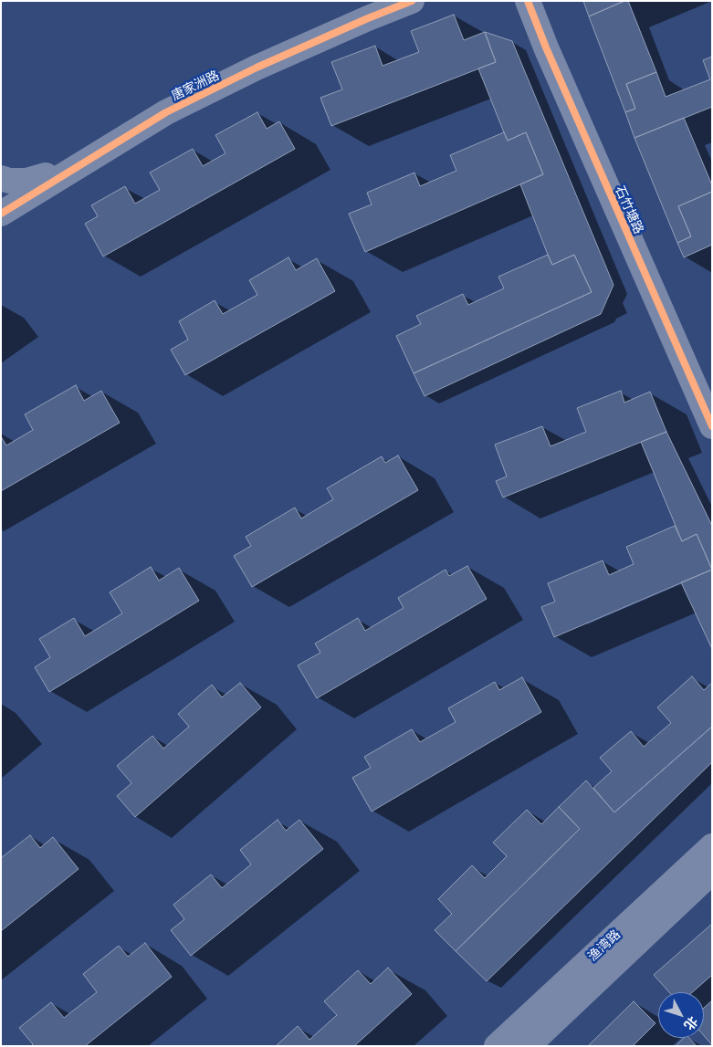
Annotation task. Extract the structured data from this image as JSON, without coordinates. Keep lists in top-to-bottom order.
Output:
{
  "streets": {
    "street": ["唐家洲路", "石竹塘路", "渔湾路"]
  },
  "north": "bottom right"
}
